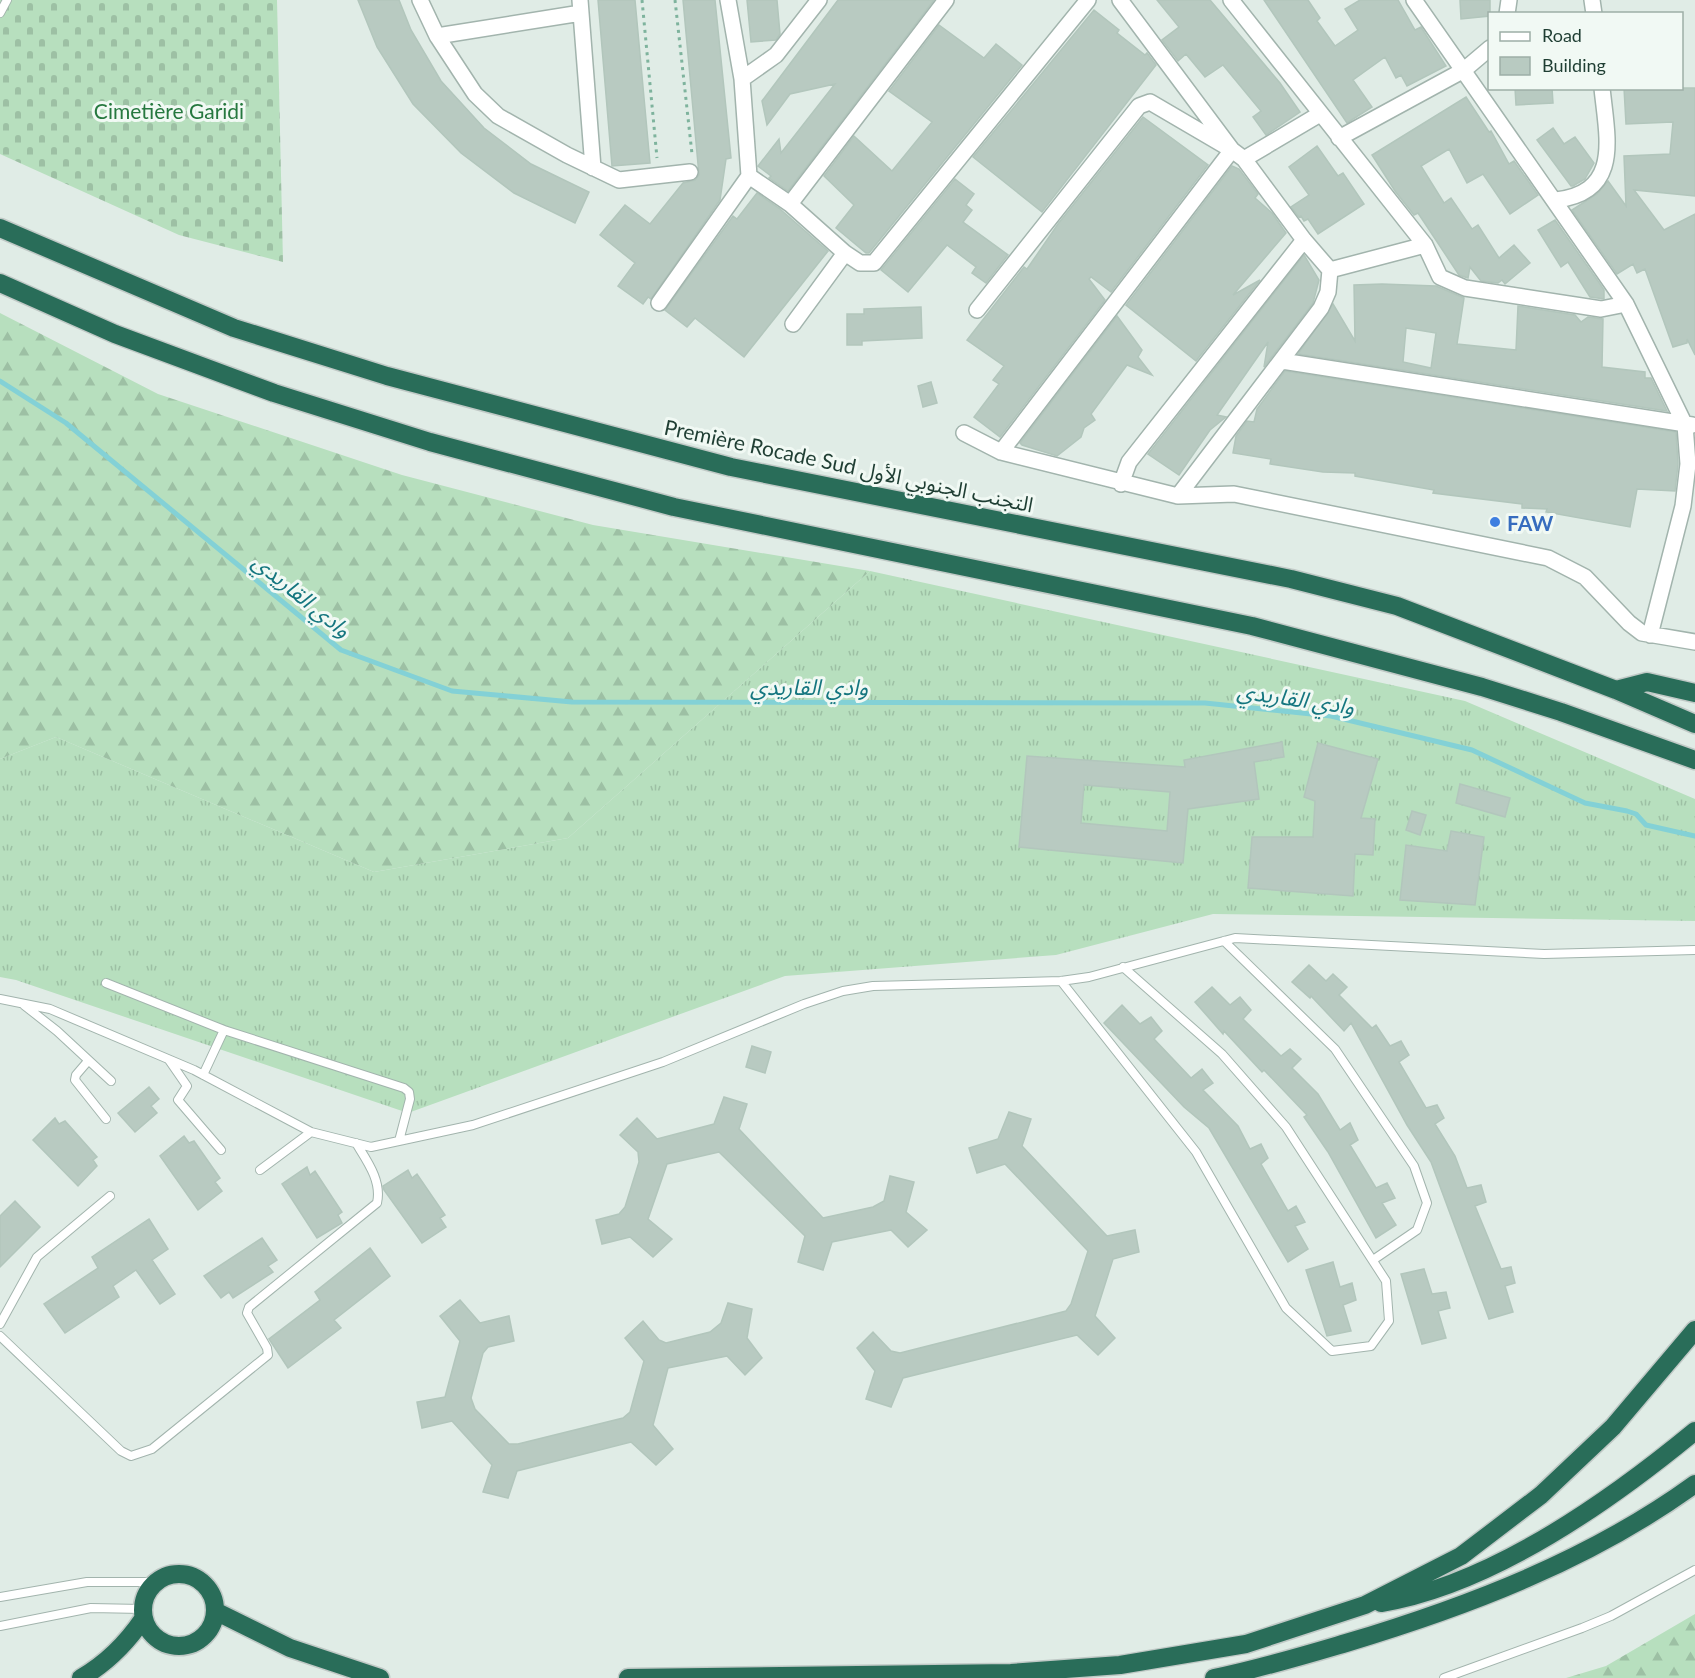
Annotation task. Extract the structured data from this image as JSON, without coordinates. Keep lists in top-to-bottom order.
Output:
{
  "streets": {
    "highway": ["Première Rocade Sud التجنب الجنوبي الأول"]
  },
  "water": ["وادي القاريدي"],
  "parks": ["Cimetière Garidi"],
  "places": ["FAW"],
  "legend": ["Road", "Building"]
}
